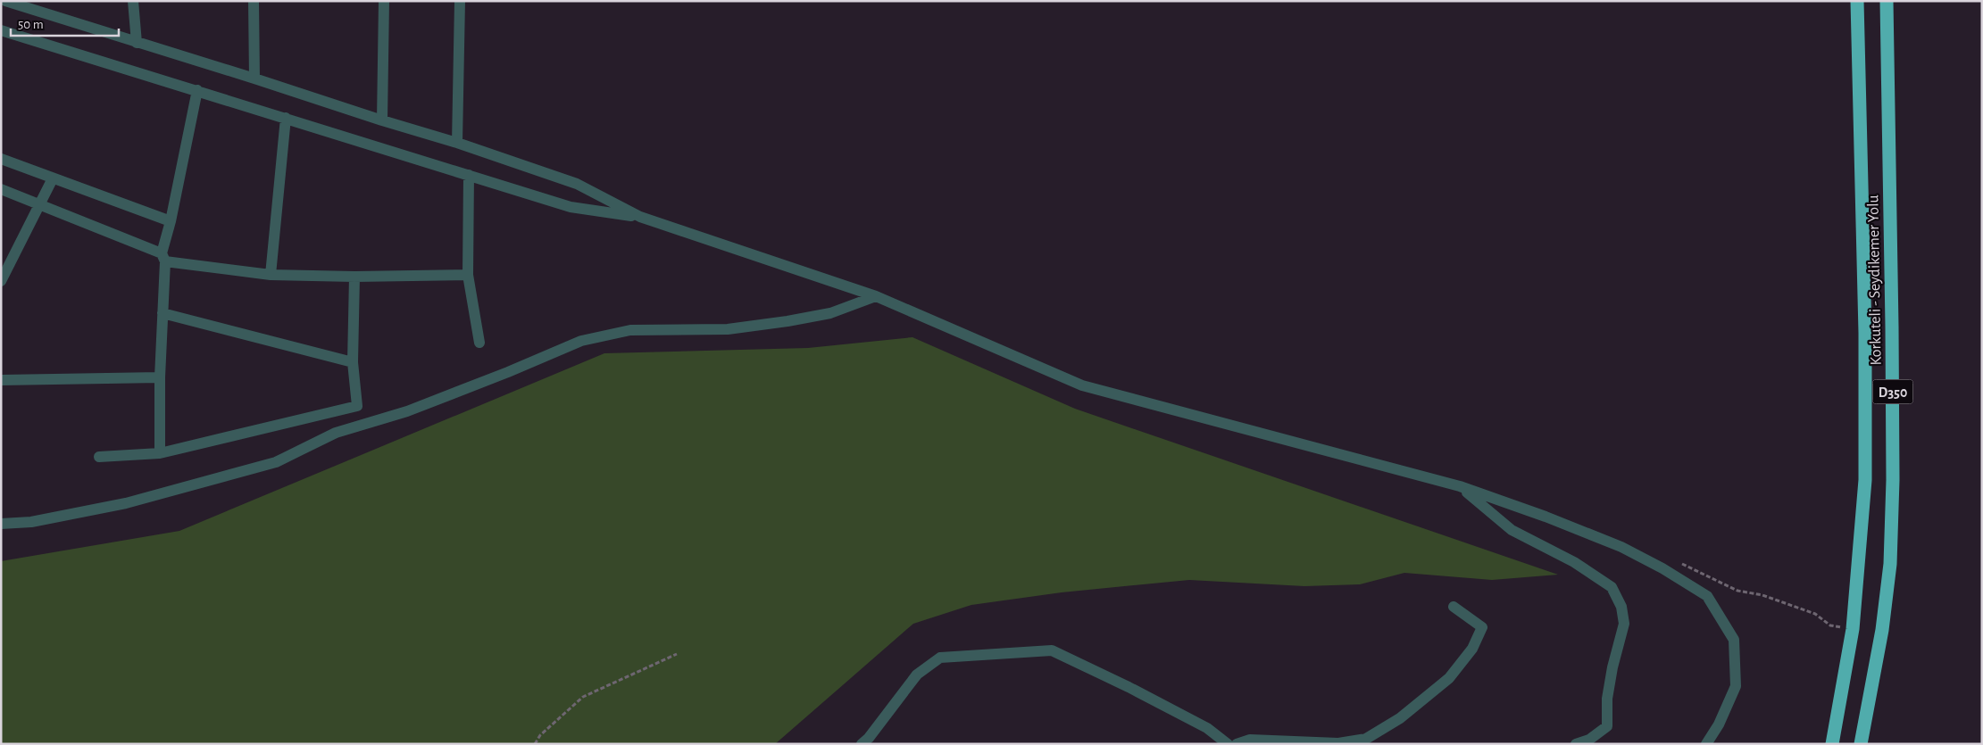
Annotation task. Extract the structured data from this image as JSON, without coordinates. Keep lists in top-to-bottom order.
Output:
{
  "streets": {
    "highway": ["Korkuteli - Seydikemer Yolu", "D350"]
  },
  "scale_bar": "50 m"
}
